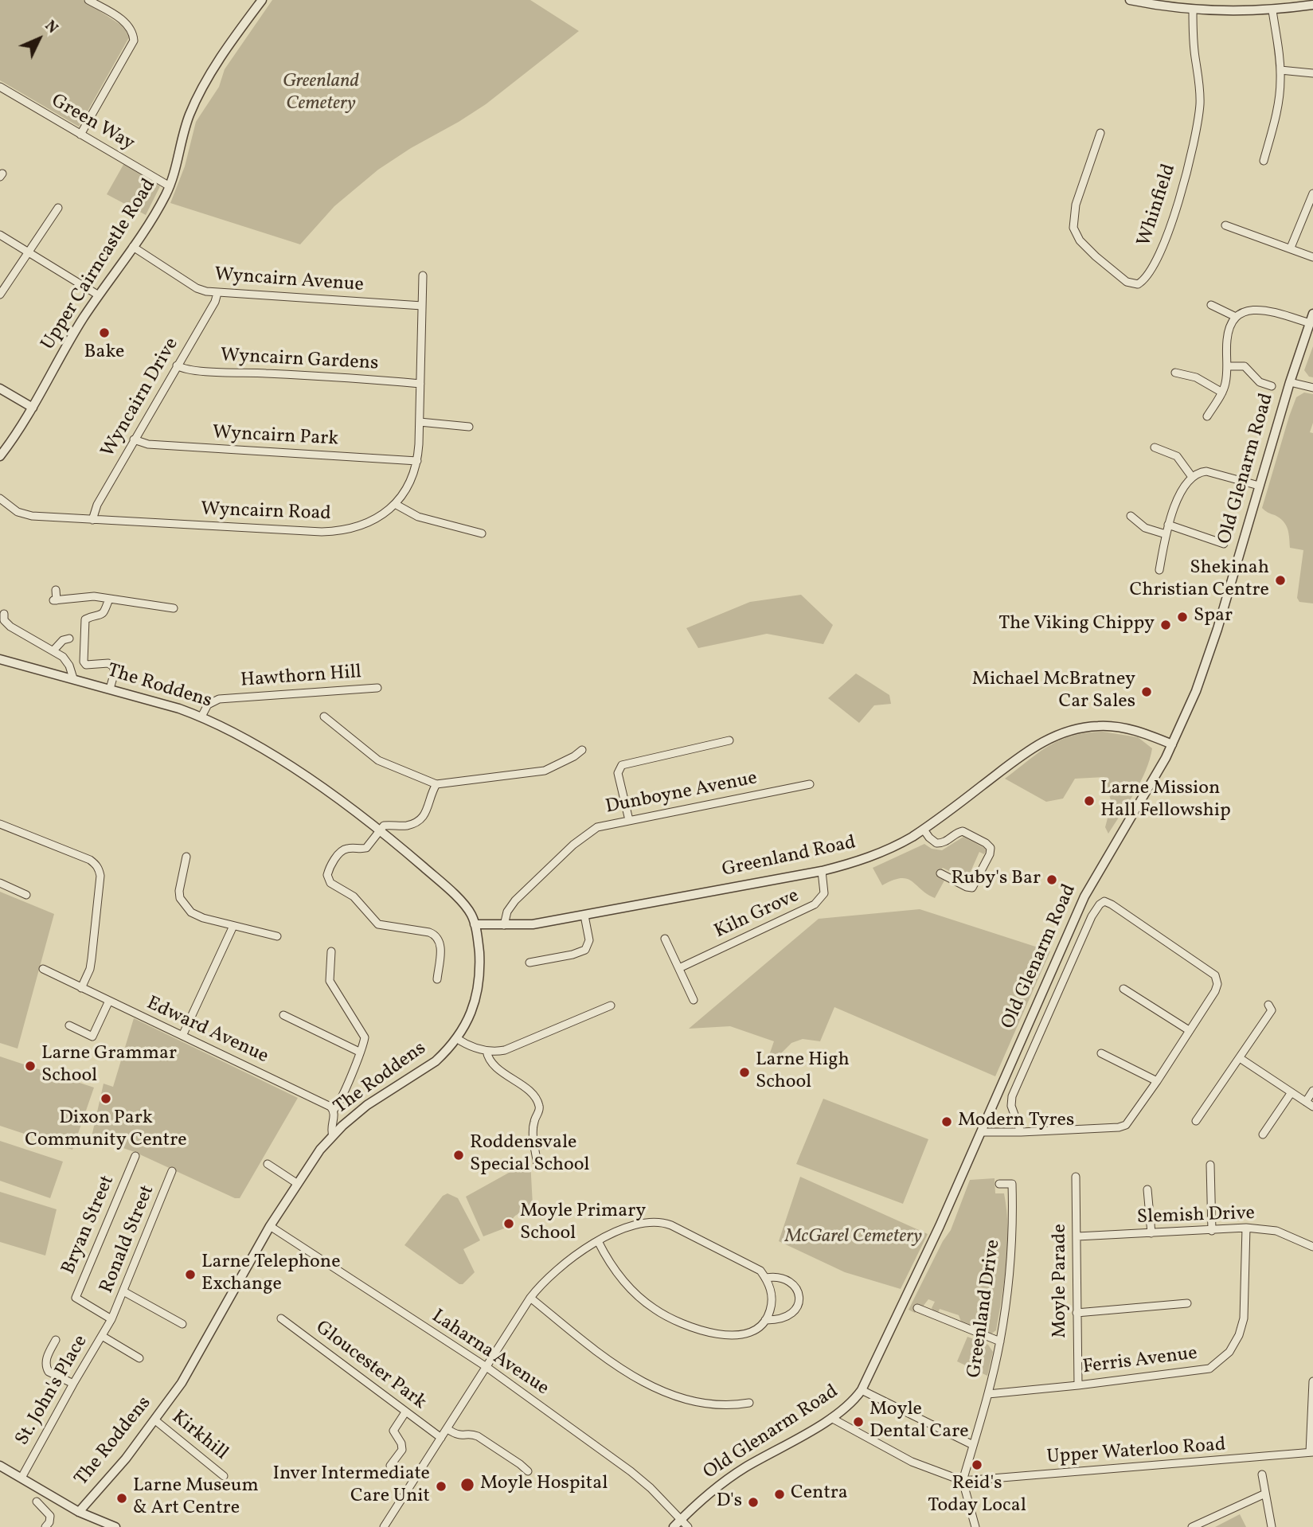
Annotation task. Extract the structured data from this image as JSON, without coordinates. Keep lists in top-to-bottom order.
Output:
{
  "streets": {
    "street": [
      "Green Way",
      "Whinfield",
      "Upper Cairncastle Road",
      "Wyncairn Avenue",
      "Wyncairn Gardens",
      "Wyncairn Drive",
      "Wyncairn Park",
      "Old Glenarm Road",
      "Wyncairn Road",
      "Hawthorn Hill",
      "The Roddens",
      "Dunboyne Avenue",
      "Greenland Road",
      "Kiln Grove",
      "Edward Avenue",
      "Slemish Drive",
      "Bryan Street",
      "Ronald Street",
      "Moyle Parade",
      "Greenland Drive",
      "Laharna Avenue",
      "Ferris Avenue",
      "Gloucester Park",
      "St. John's Place",
      "Kirkhill",
      "Upper Waterloo Road"
    ]
  },
  "crossings": [
    ["Green Way", "Upper Cairncastle Road"],
    ["Upper Cairncastle Road", "Wyncairn Avenue"],
    ["Wyncairn Avenue", "Wyncairn Drive"],
    ["Wyncairn Avenue", "Wyncairn Road"],
    ["Wyncairn Gardens", "Wyncairn Drive"],
    ["Wyncairn Gardens", "Wyncairn Road"],
    ["Wyncairn Drive", "Wyncairn Park"],
    ["Wyncairn Drive", "Wyncairn Road"],
    ["Wyncairn Park", "Wyncairn Road"],
    ["Old Glenarm Road", "Greenland Road"],
    ["Old Glenarm Road", "Laharna Avenue"],
    ["Hawthorn Hill", "The Roddens"],
    ["The Roddens", "Greenland Road"],
    ["The Roddens", "Laharna Avenue"],
    ["The Roddens", "Kirkhill"],
    ["Dunboyne Avenue", "Greenland Road"],
    ["Greenland Road", "Kiln Grove"],
    ["Slemish Drive", "Moyle Parade"],
    ["Slemish Drive", "Ferris Avenue"],
    ["Bryan Street", "Ronald Street"],
    ["Bryan Street", "St. John's Place"],
    ["Ronald Street", "St. John's Place"],
    ["Moyle Parade", "Ferris Avenue"],
    ["Greenland Drive", "Ferris Avenue"],
    ["Greenland Drive", "Upper Waterloo Road"]
  ],
  "parks": ["Greenland Cemetery", "McGarel Cemetery"],
  "places": [
    "Bake",
    "Shekinah Christian Centre",
    "Spar",
    "The Viking Chippy",
    "Michael McBratney Car Sales",
    "Larne Mission Hall Fellowship",
    "Ruby's Bar",
    "Larne Grammar School",
    "Larne High School",
    "Dixon Park Community Centre",
    "Modern Tyres",
    "Roddensvale Special School",
    "Moyle Primary School",
    "Larne Telephone Exchange",
    "Moyle Dental Care",
    "Reid's Today Local",
    "Moyle Hospital",
    "Inver Intermediate Care Unit",
    "Centra",
    "Larne Museum & Art Centre",
    "D's"
  ],
  "north": "top right"
}
